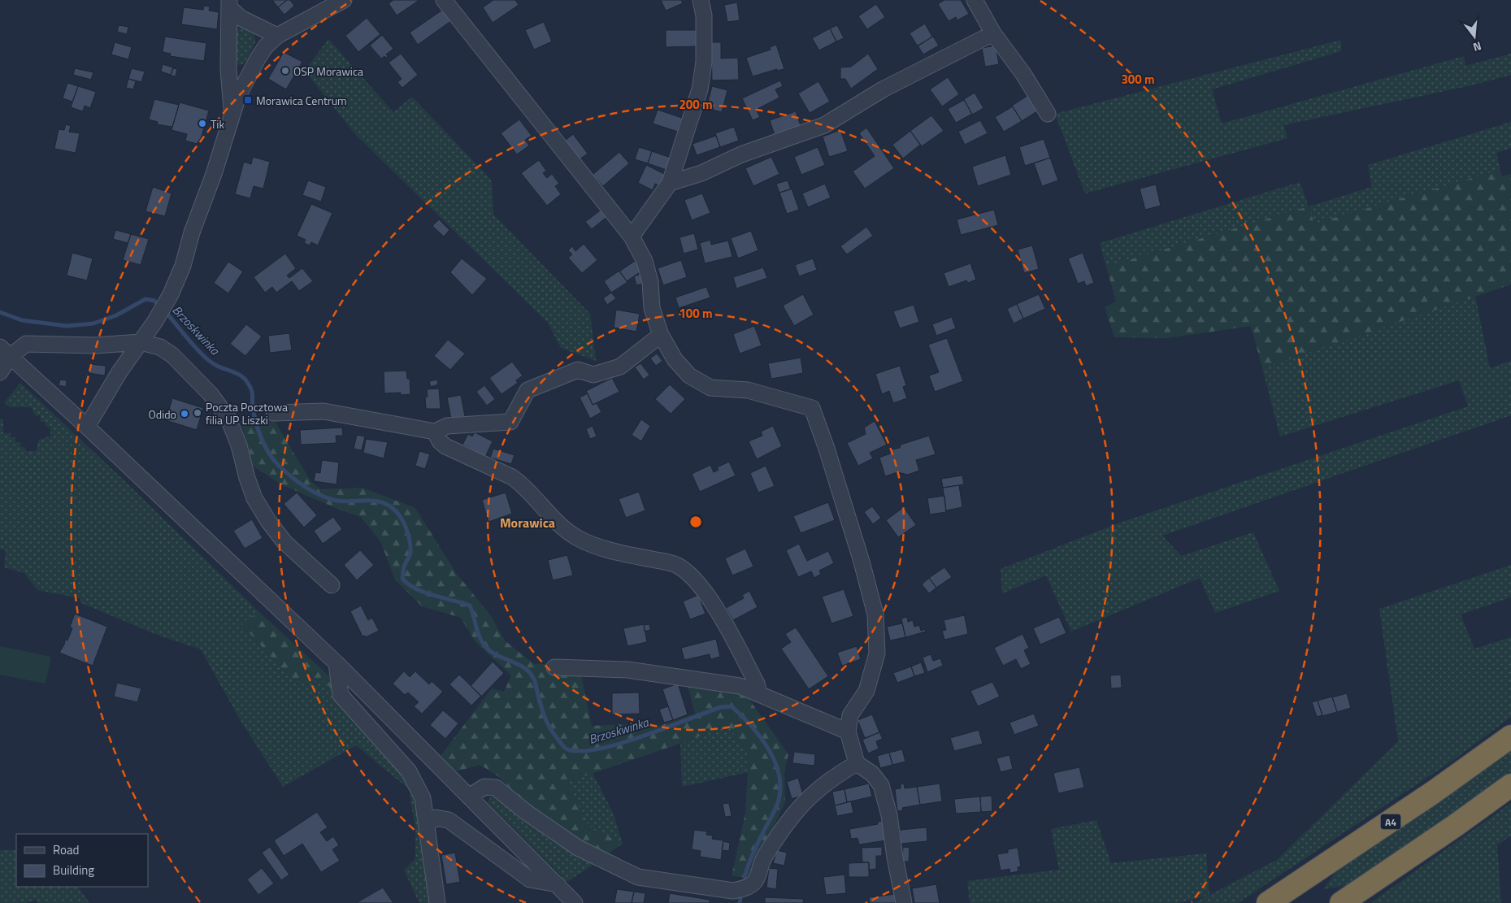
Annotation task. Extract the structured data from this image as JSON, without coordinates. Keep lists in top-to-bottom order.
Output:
{
  "streets": {
    "highway": ["A4"]
  },
  "districts": ["Morawica"],
  "water": ["Brzoskwinka"],
  "places": {
    "other": [
      "OSP Morawica",
      "Tik",
      "Poczta Pocztowa filia UP Liszki",
      "Odido"
    ],
    "transit": ["Morawica Centrum"]
  },
  "legend": ["Road", "Building"],
  "north": "bottom",
  "rings": ["300 m", "200 m", "100 m"]
}
